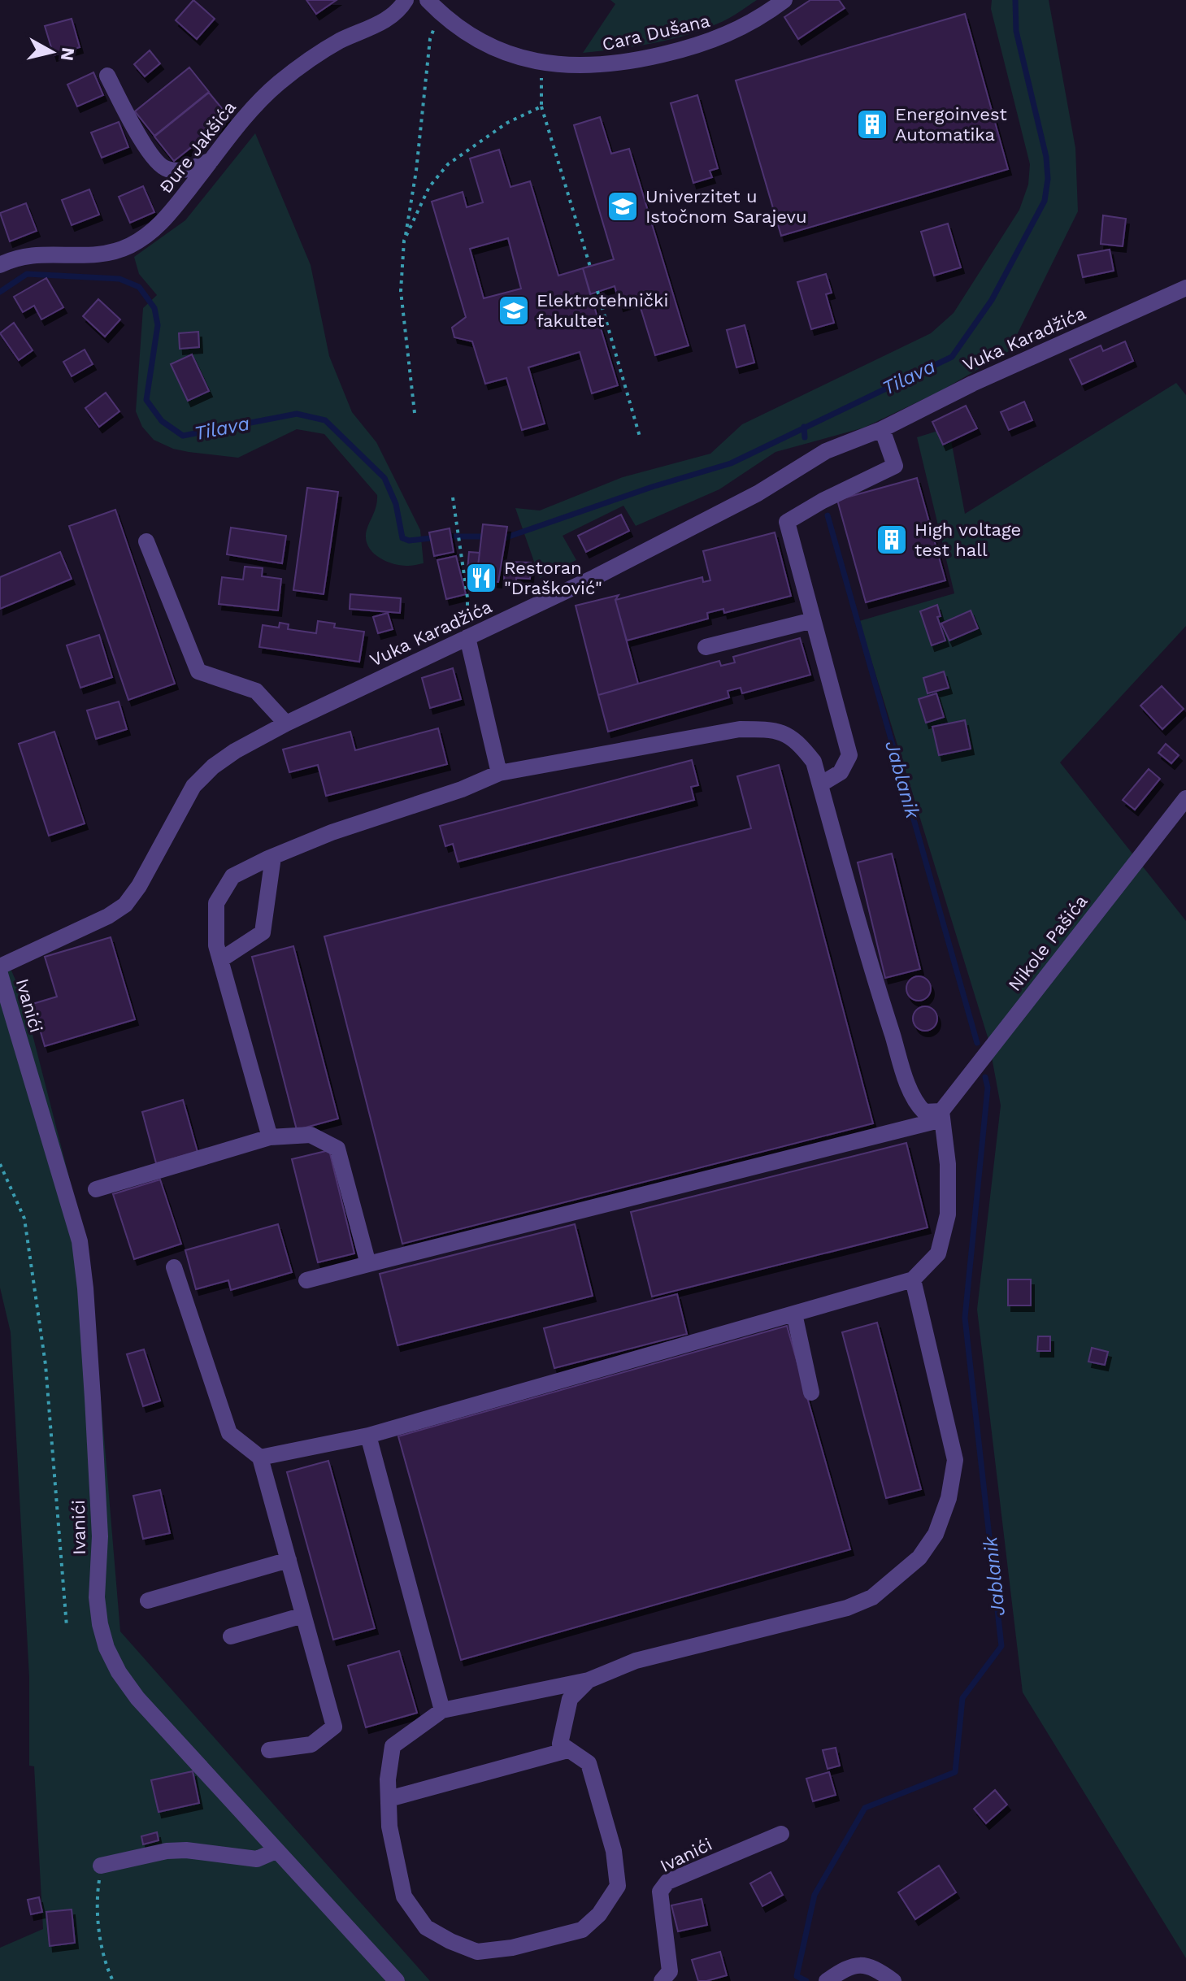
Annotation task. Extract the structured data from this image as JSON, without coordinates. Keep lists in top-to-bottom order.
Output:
{
  "streets": {
    "street": [
      "Cara Dušana",
      "Đure Jakšića",
      "Vuka Karadžića",
      "Nikole Pašića",
      "Ivanići"
    ]
  },
  "water": ["Tilava", "Jablanik"],
  "places": {
    "building": ["Energoinvest Automatika", "High voltage test hall"],
    "school or university": ["Univerzitet u Istočnom Sarajevu", "Elektrotehnički fakultet"],
    "restaurant": ["Restoran \"Drašković\""]
  },
  "north": "right"
}
